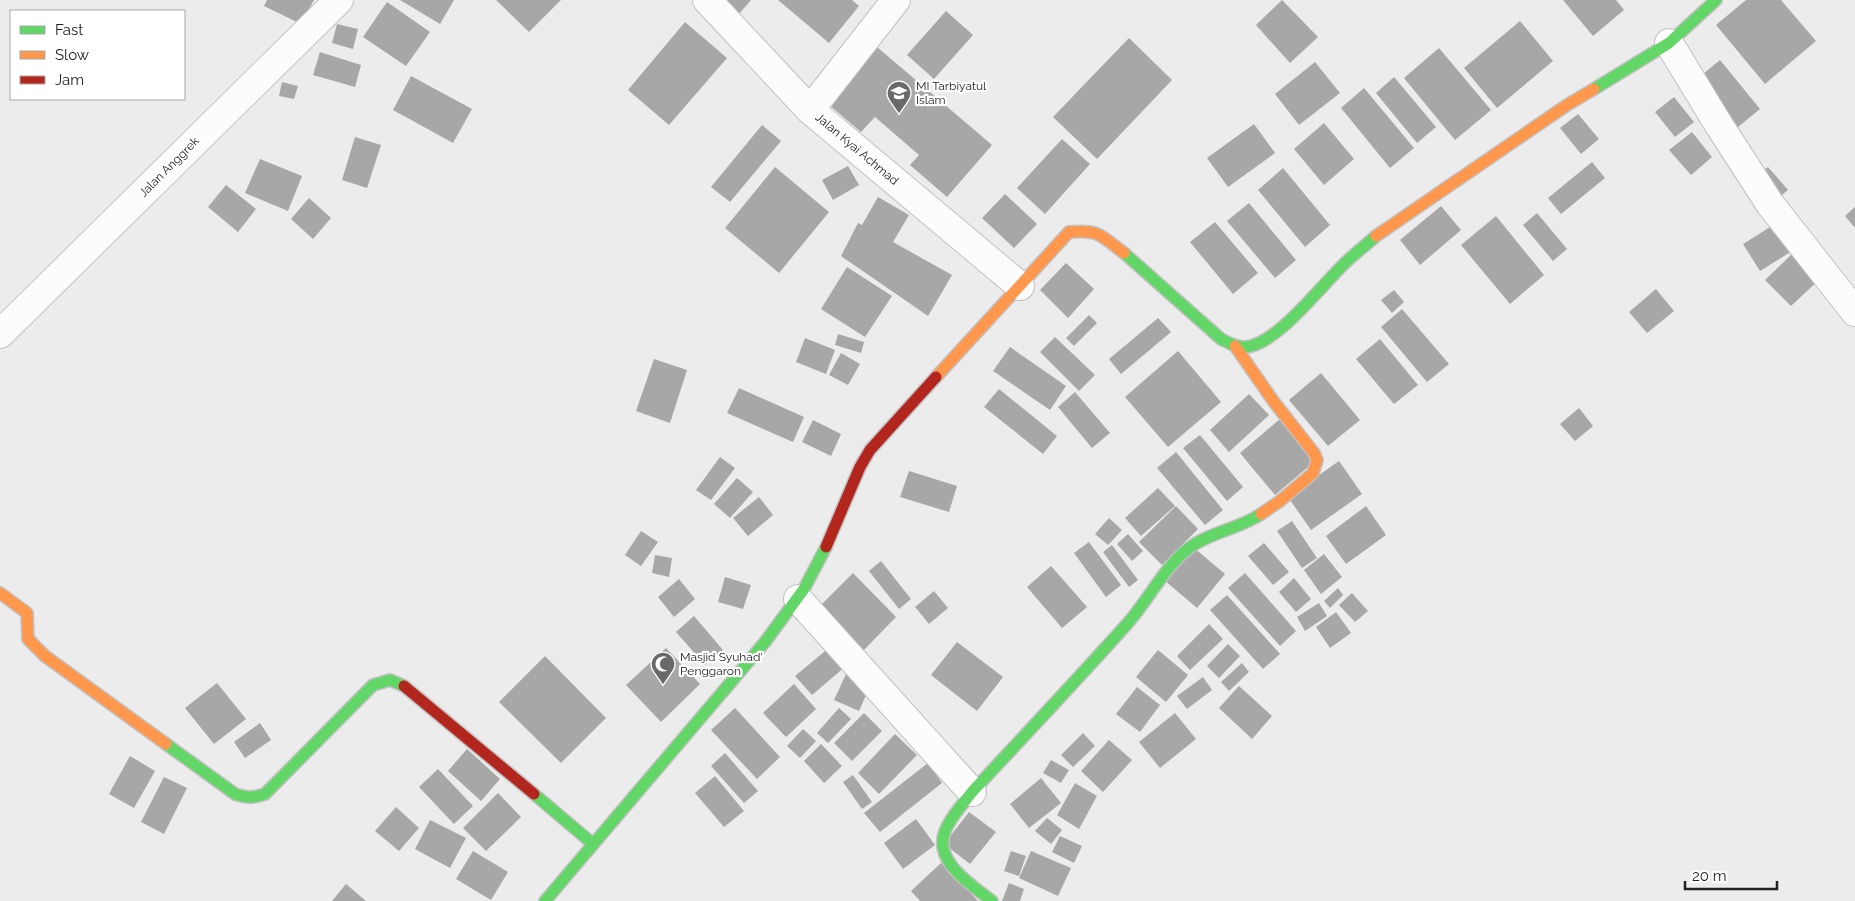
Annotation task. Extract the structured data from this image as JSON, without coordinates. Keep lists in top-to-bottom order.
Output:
{
  "streets": {
    "street": ["Jalan Kyai Achmad", "Jalan Anggrek"]
  },
  "places": {
    "school or university": ["MI Tarbiyatul Islam"],
    "mosque": ["Masjid Syuhad' Penggaron"]
  },
  "legend": ["Fast", "Slow", "Jam"],
  "scale_bar": "20 m"
}
